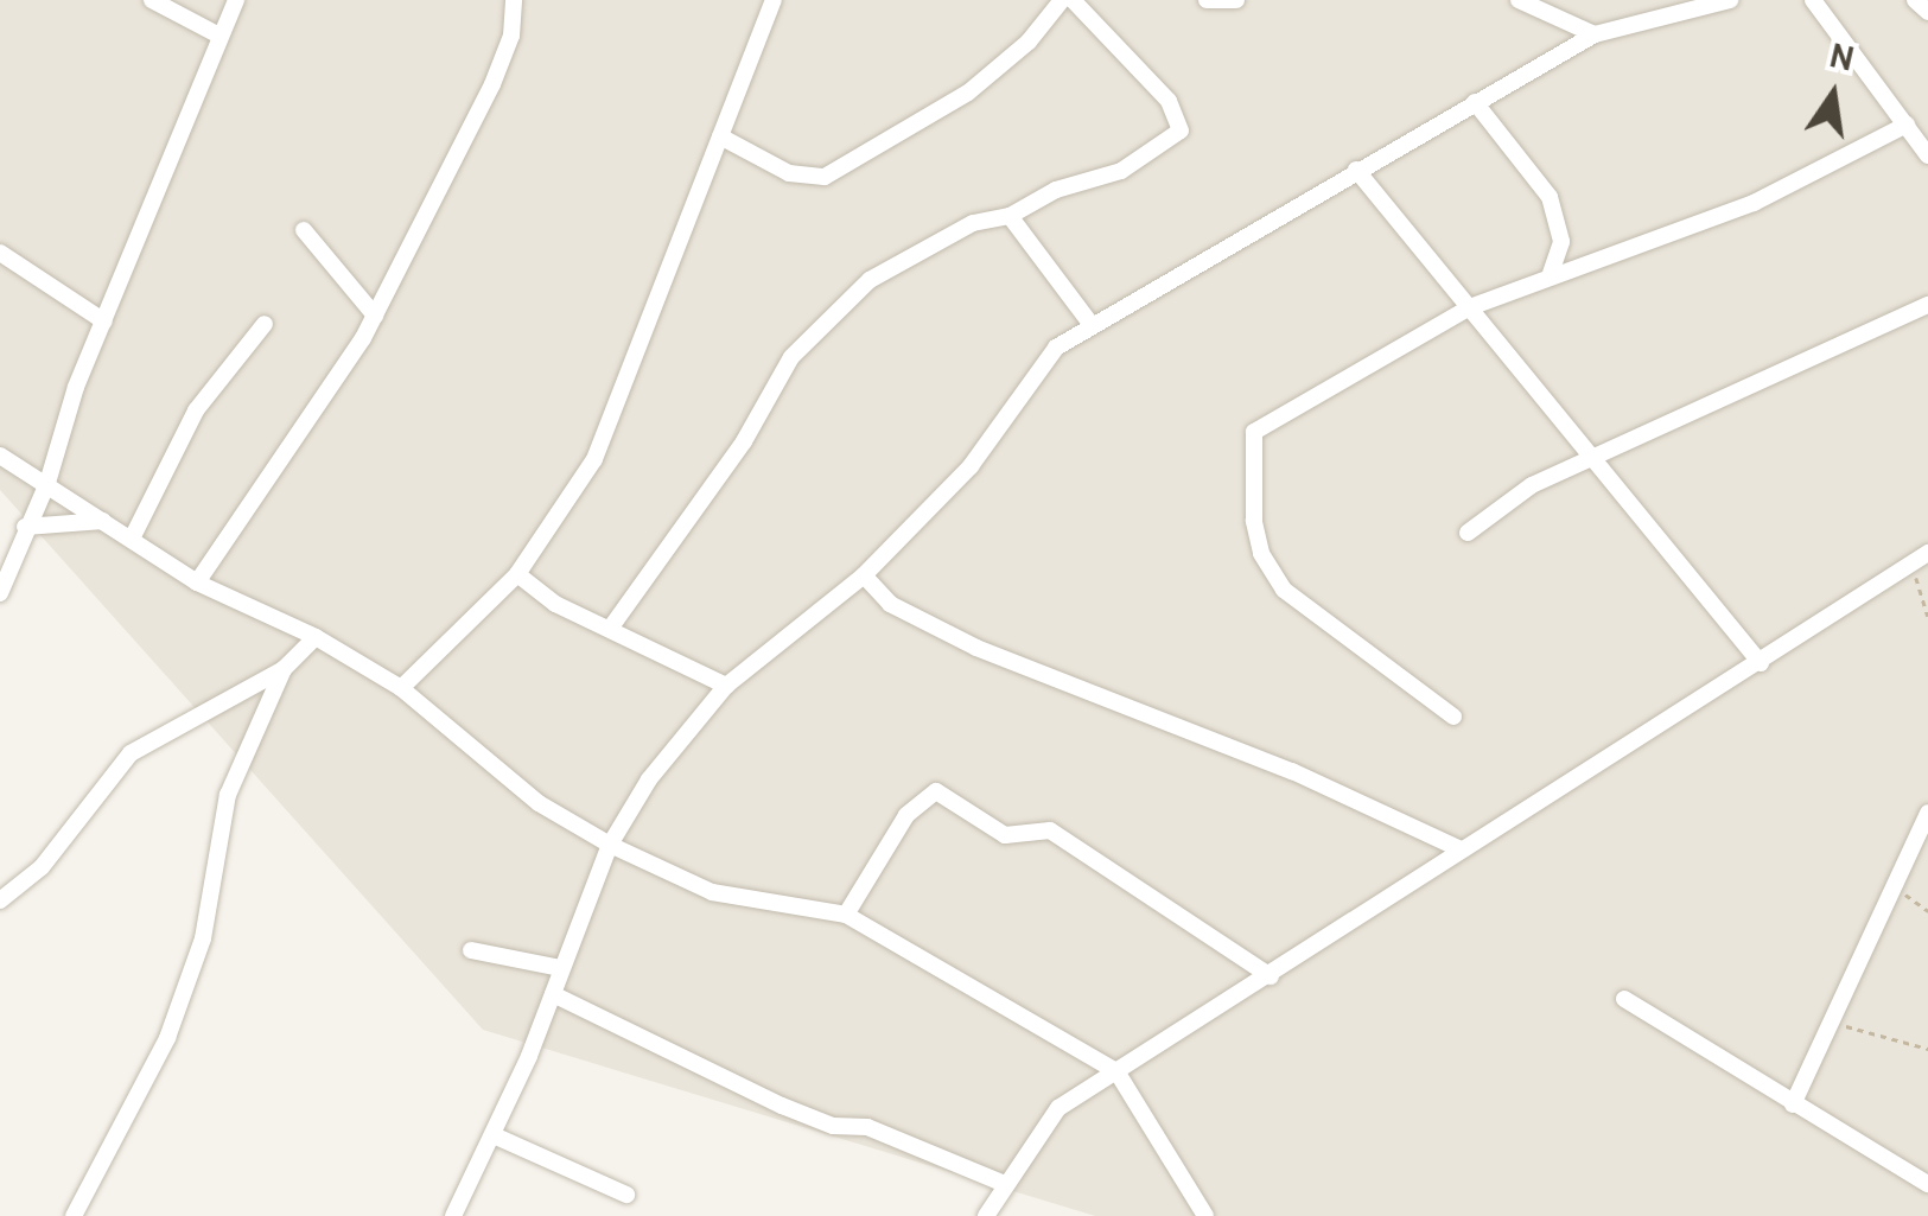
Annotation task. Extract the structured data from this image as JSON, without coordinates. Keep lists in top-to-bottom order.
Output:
{
  "north": "top"
}
